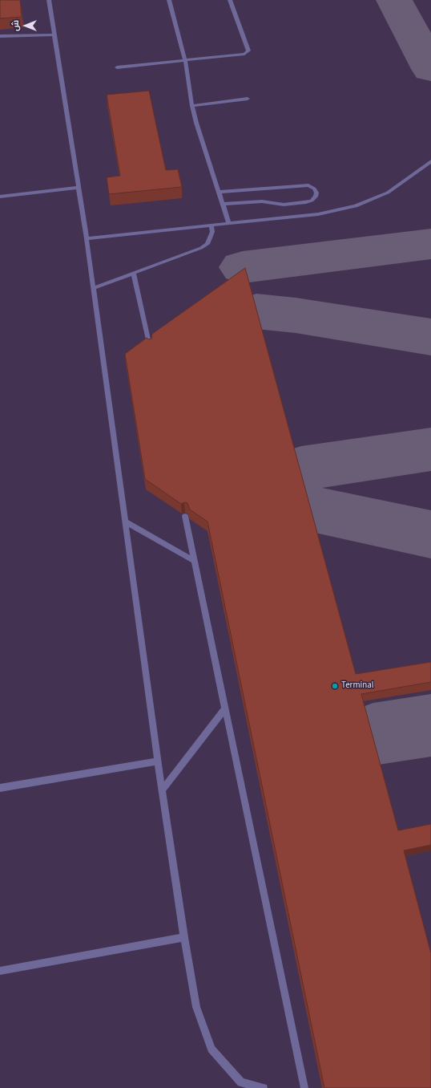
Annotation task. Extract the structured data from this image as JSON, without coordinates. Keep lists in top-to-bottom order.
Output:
{
  "places": ["Terminal"],
  "north": "left"
}
